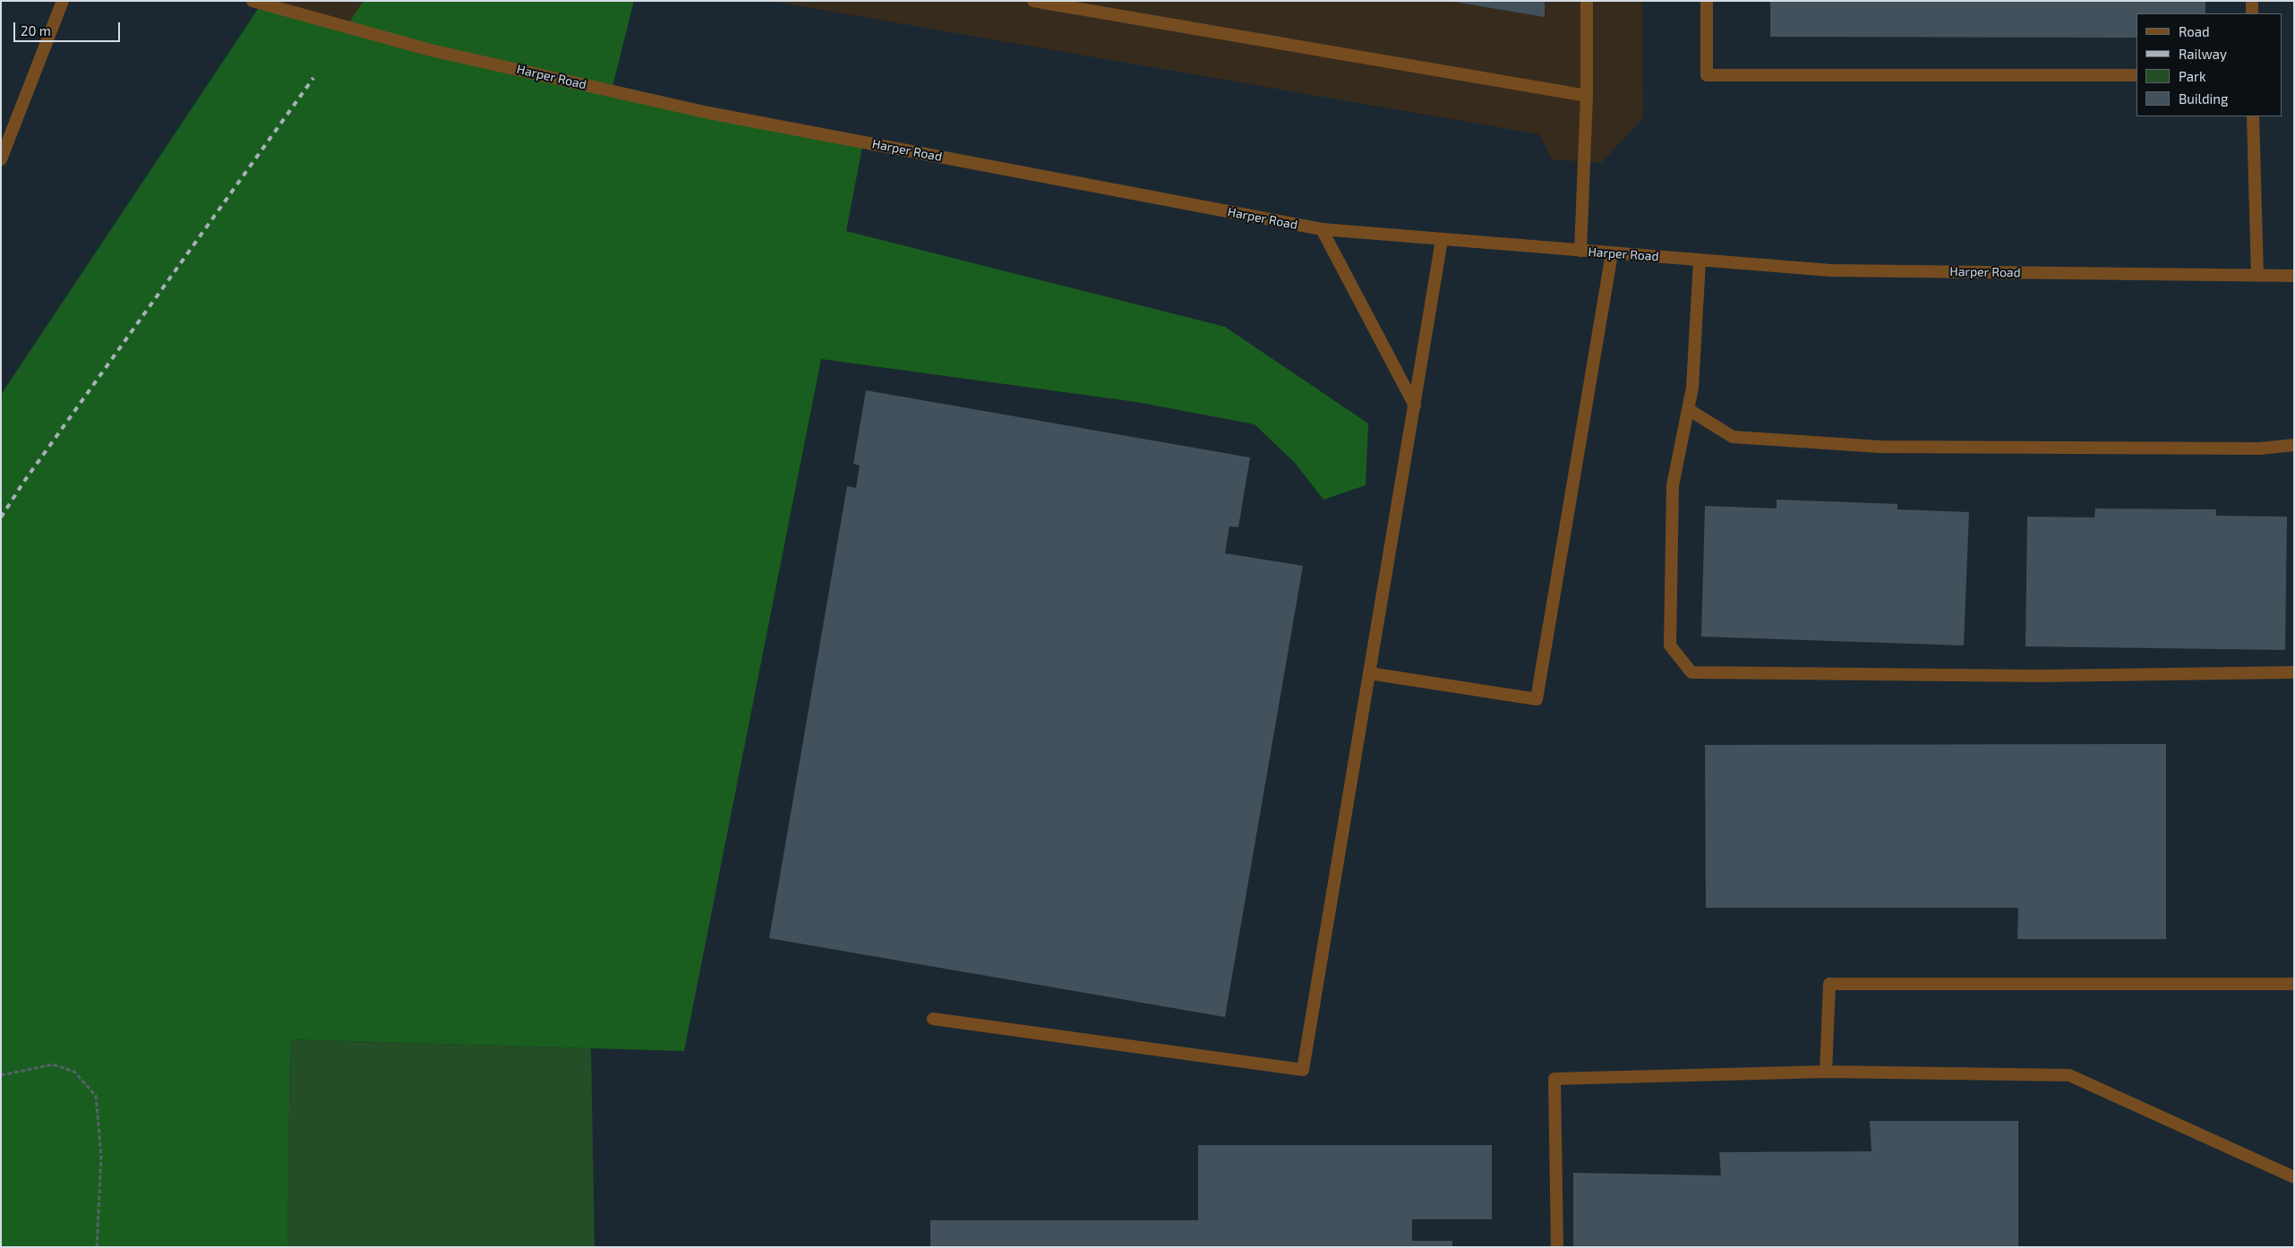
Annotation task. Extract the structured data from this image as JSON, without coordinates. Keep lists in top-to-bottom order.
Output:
{
  "streets": {
    "street": ["Harper Road"]
  },
  "legend": [
    "Road",
    "Railway",
    "Park",
    "Building"
  ],
  "scale_bar": "20 m"
}
